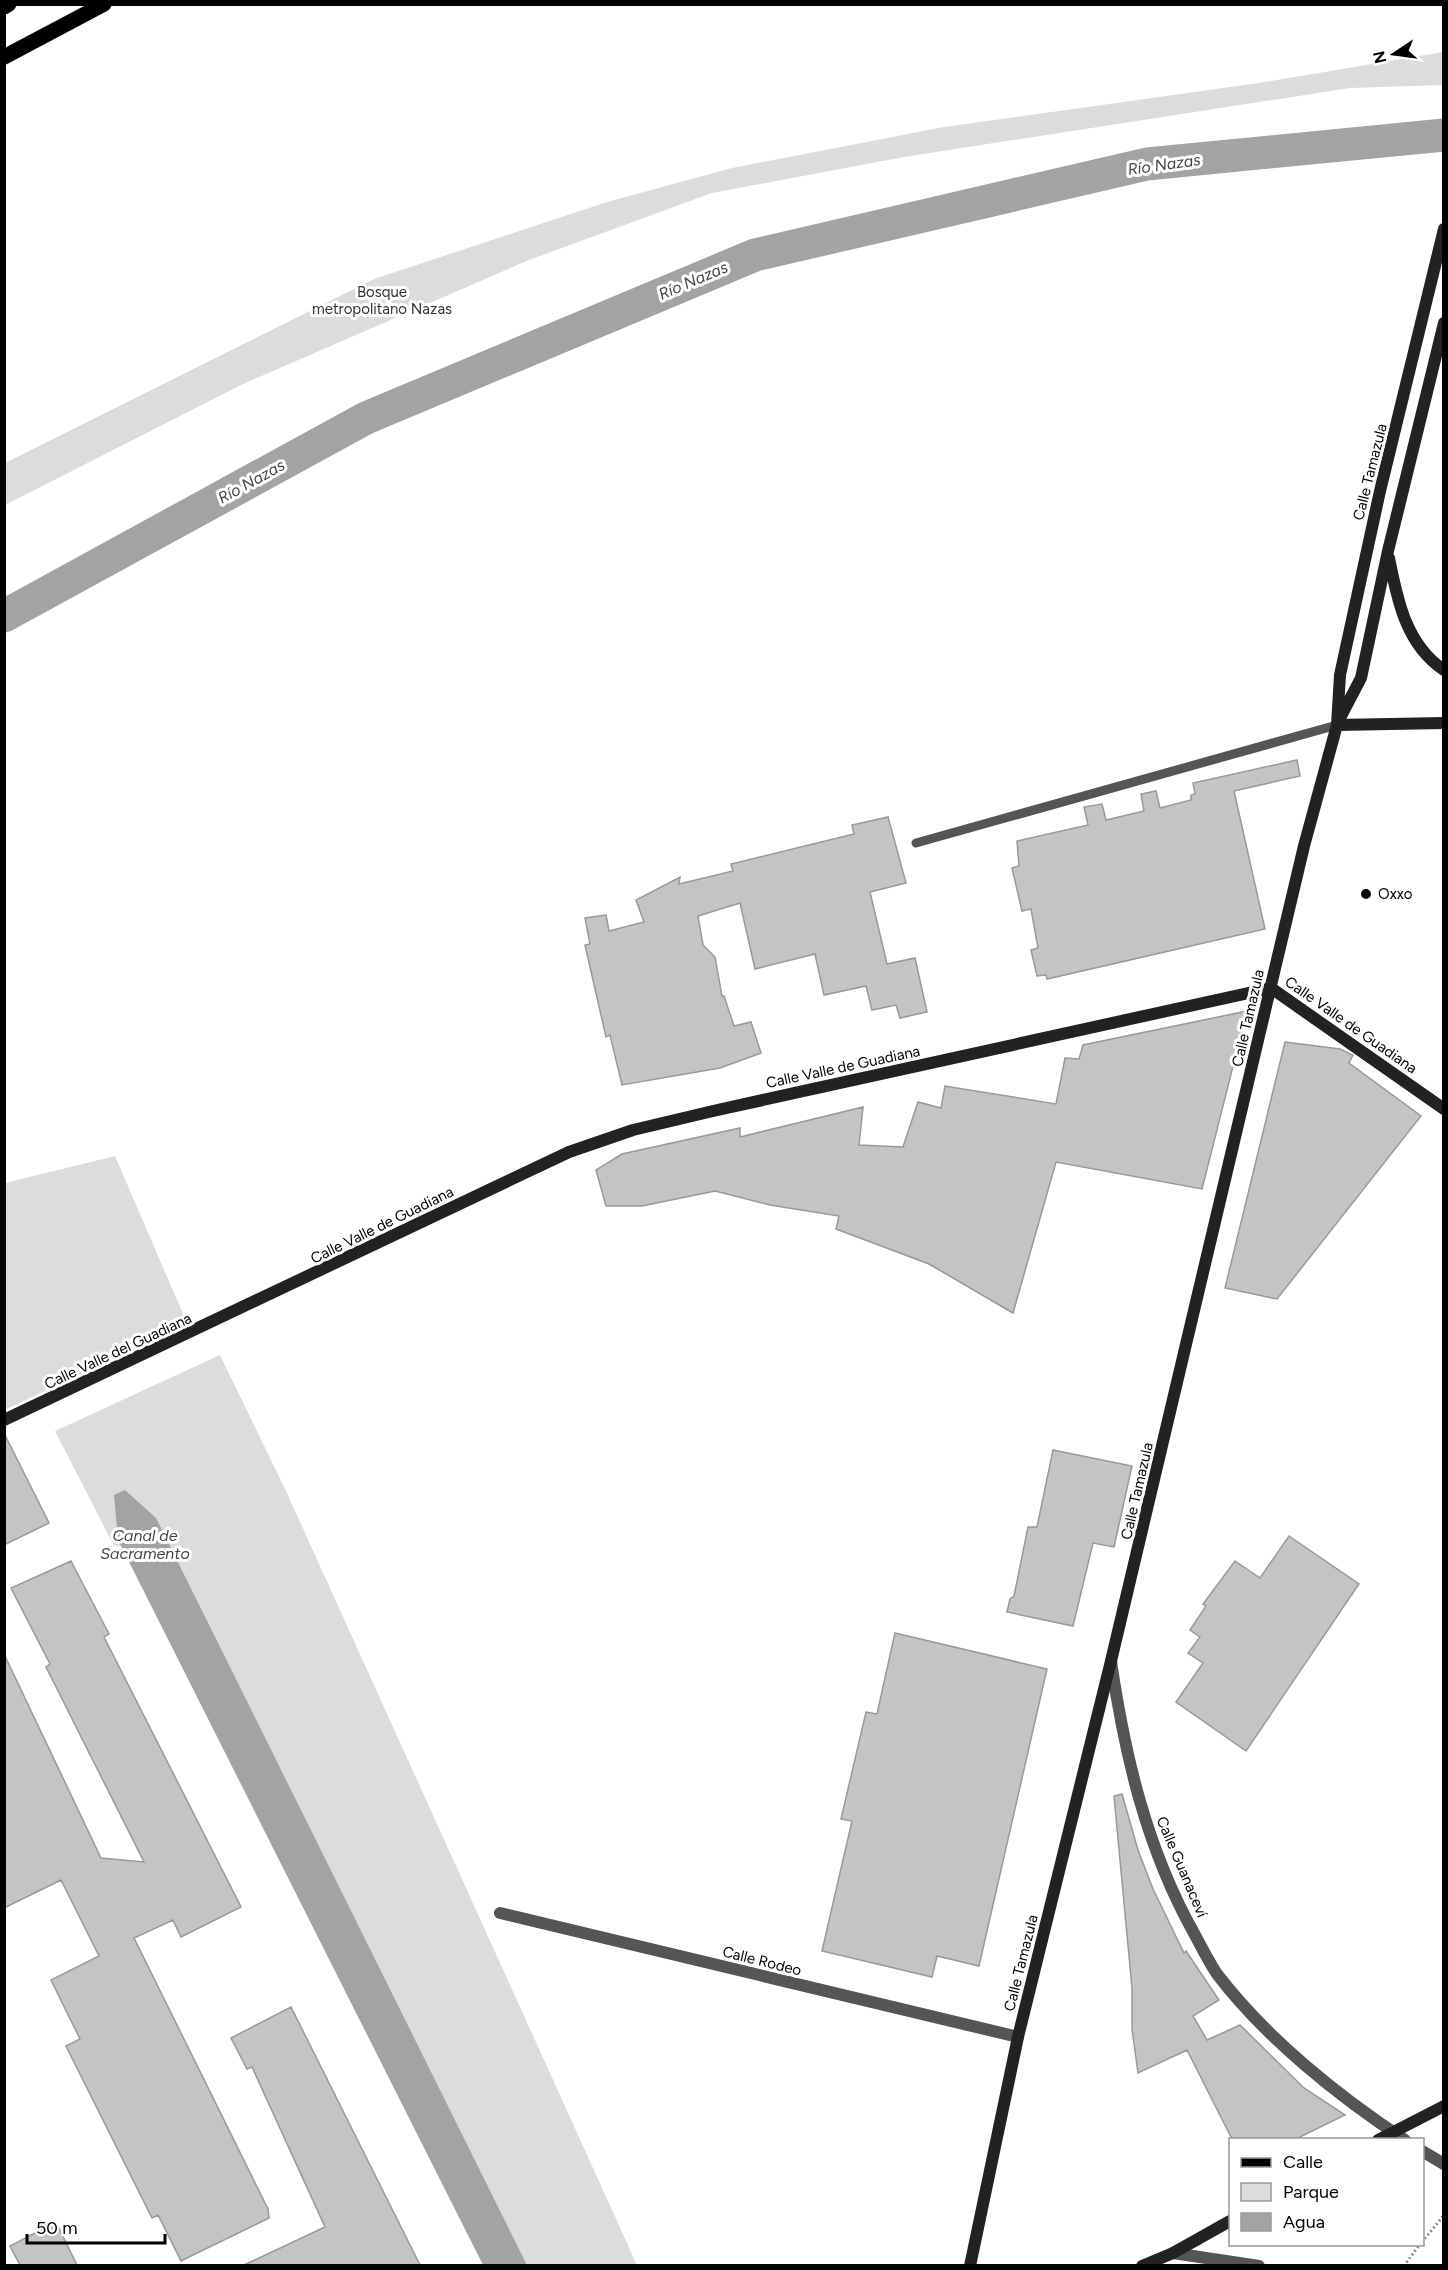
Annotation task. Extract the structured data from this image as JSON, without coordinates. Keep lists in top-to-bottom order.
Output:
{
  "streets": {
    "main road": ["Calle Tamazula", "Calle Valle de Guadiana", "Calle Valle del Guadiana"],
    "street": ["Calle Guanaceví", "Calle Rodeo"]
  },
  "crossings": [
    ["Calle Tamazula", "Calle Valle de Guadiana"],
    ["Calle Tamazula", "Calle Guanaceví"],
    ["Calle Tamazula", "Calle Rodeo"],
    ["Calle Valle de Guadiana", "Calle Valle del Guadiana"]
  ],
  "water": ["Río Nazas", "Canal de Sacramento"],
  "parks": ["Bosque metropolitano Nazas"],
  "places": ["Oxxo"],
  "legend": ["Calle", "Parque", "Agua"],
  "scale_bar": "50 m",
  "north": "left"
}
